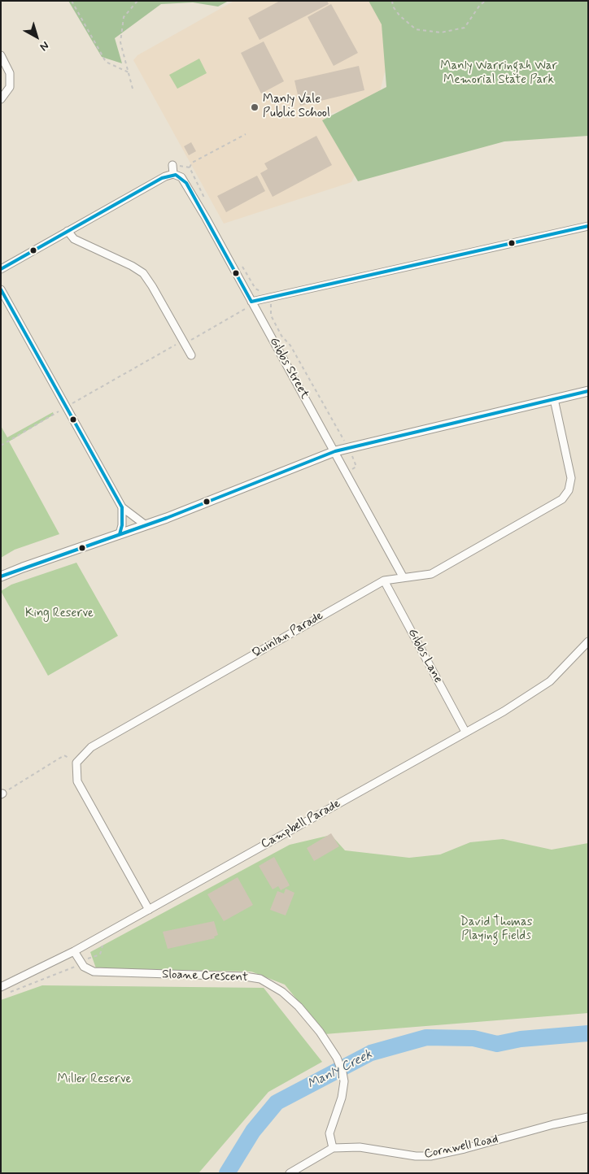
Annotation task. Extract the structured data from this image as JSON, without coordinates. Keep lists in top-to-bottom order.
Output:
{
  "streets": {
    "street": [
      "Gibbs Street",
      "Quinlan Parade",
      "Gibbs Lane",
      "Campbell Parade",
      "Sloane Crescent",
      "Cornwell Road"
    ]
  },
  "crossings": [
    ["Gibbs Street", "Quinlan Parade"],
    ["Quinlan Parade", "Gibbs Lane"],
    ["Gibbs Lane", "Campbell Parade"],
    ["Campbell Parade", "Sloane Crescent"],
    ["Sloane Crescent", "Cornwell Road"]
  ],
  "water": ["Manly Creek"],
  "parks": [
    "Manly Warringah War Memorial State Park",
    "King Reserve",
    "David Thomas Playing Fields",
    "Miller Reserve"
  ],
  "places": ["Manly Vale Public School"],
  "north": "bottom right"
}
